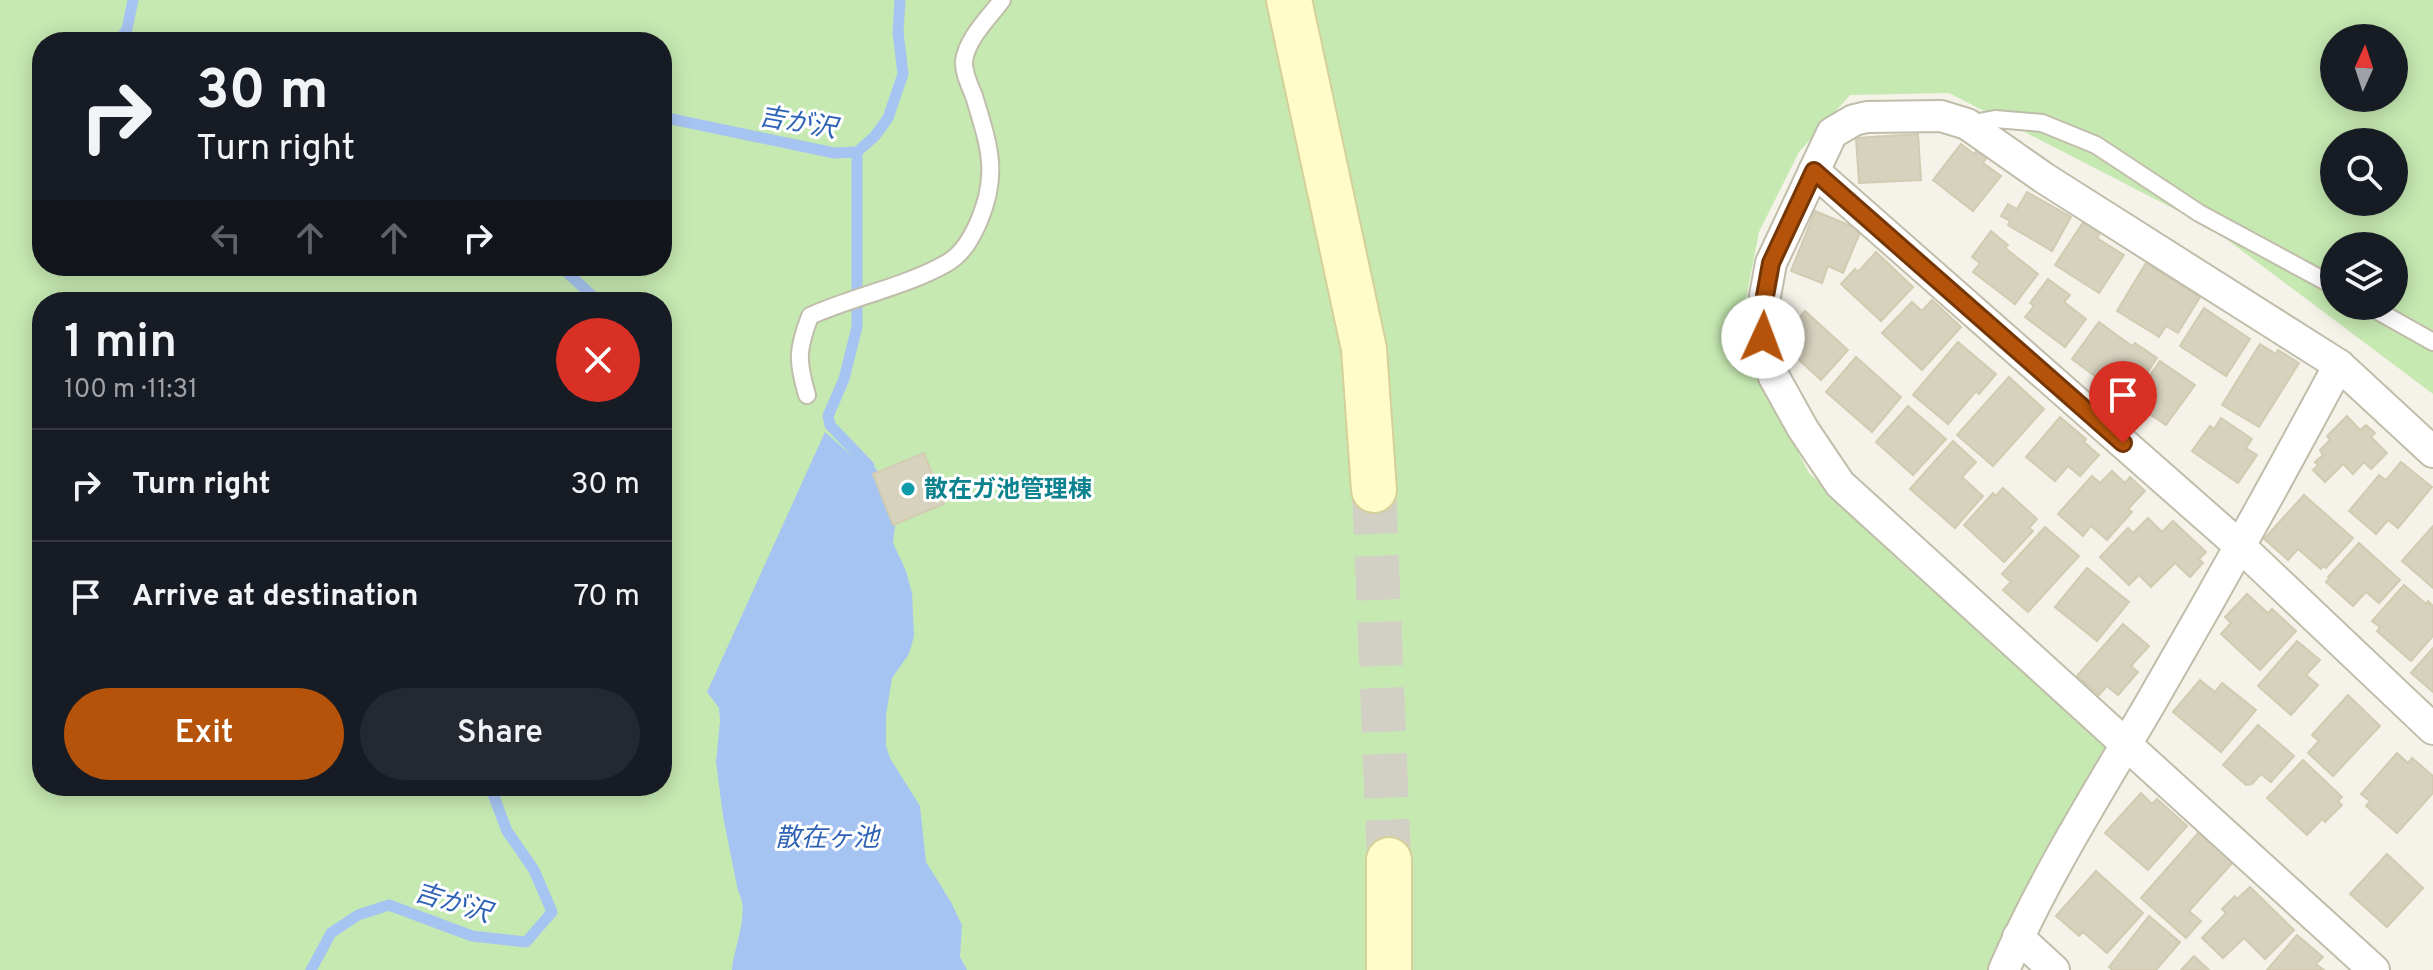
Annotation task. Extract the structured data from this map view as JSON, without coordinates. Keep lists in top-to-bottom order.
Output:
{
  "water": ["吉が沢", "散在ヶ池"],
  "places": ["散在ガ池管理棟"],
  "north": "top",
  "page": {
    "turn": ["30 m", "Turn right"],
    "heading": ["1 min", "100 m · 11:31"],
    "list": [
      {
        "name": "Turn right",
        "value": "30 m"
      },
      {
        "name": "Arrive at destination",
        "value": "70 m"
      }
    ],
    "buttons": ["Exit", "Share"]
  }
}
